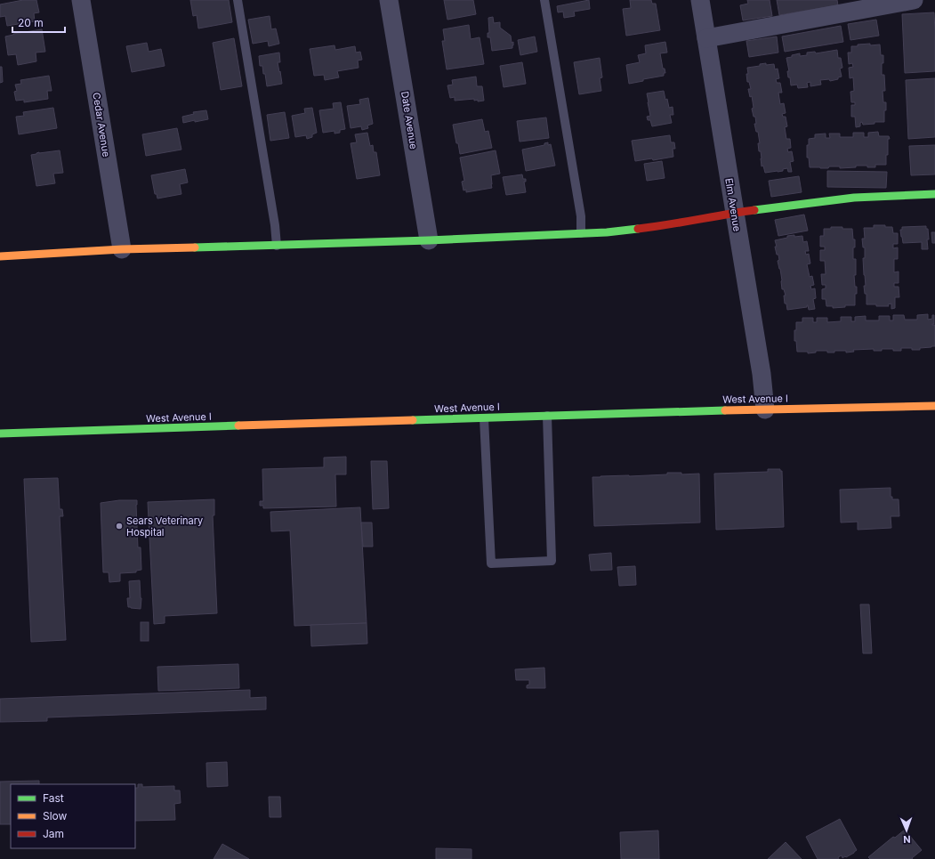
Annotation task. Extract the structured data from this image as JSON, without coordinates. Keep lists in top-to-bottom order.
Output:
{
  "streets": {
    "street": [
      "Date Avenue",
      "Cedar Avenue",
      "Elm Avenue",
      "West Avenue I"
    ]
  },
  "crossings": [
    ["Elm Avenue", "West Avenue I"]
  ],
  "places": ["Sears Veterinary Hospital"],
  "legend": ["Fast", "Slow", "Jam"],
  "scale_bar": "20 m",
  "north": "bottom"
}
